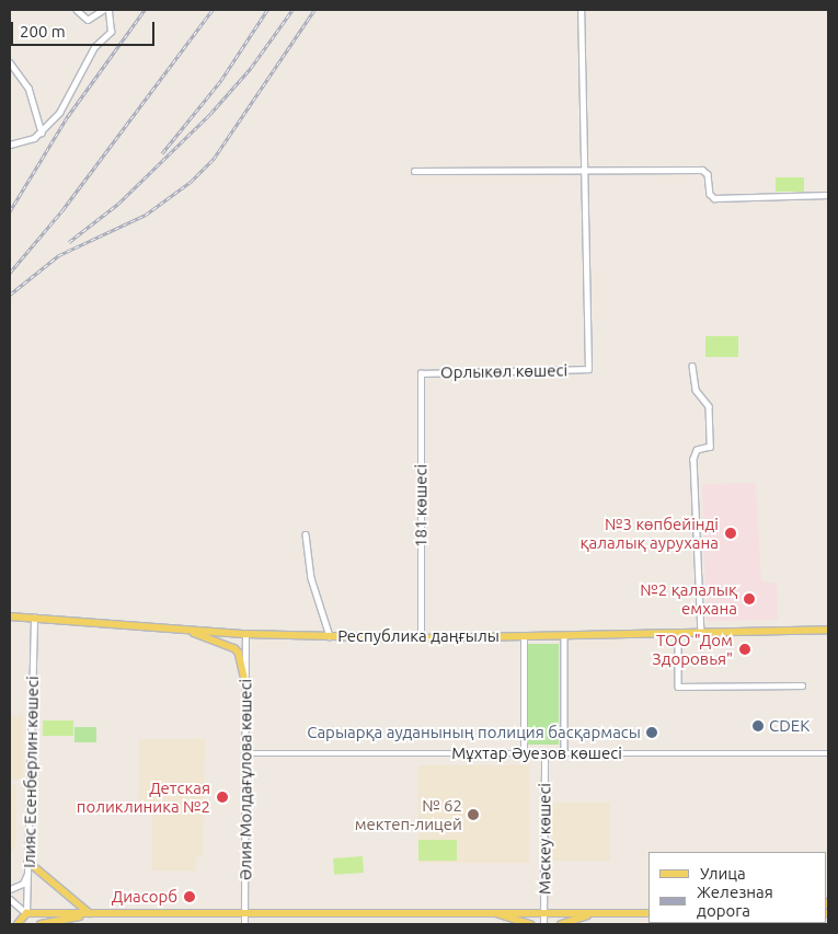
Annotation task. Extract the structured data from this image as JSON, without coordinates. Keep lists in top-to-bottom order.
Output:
{
  "streets": {
    "main road": ["Республика даңғылы"],
    "street": [
      "Орлыкөл көшесі",
      "181 көшесі",
      "Мұхтар Әуезов көшесі",
      "Ілияс Есенберлин көшесі",
      "Әлия Молдағұлова көшесі",
      "Мәскеу көшесі"
    ]
  },
  "crossings": [
    ["Орлыкөл көшесі", "181 көшесі"],
    ["181 көшесі", "Республика даңғылы"],
    ["Республика даңғылы", "Ілияс Есенберлин көшесі"],
    ["Республика даңғылы", "Әлия Молдағұлова көшесі"],
    ["Мұхтар Әуезов көшесі", "Әлия Молдағұлова көшесі"],
    ["Мұхтар Әуезов көшесі", "Мәскеу көшесі"]
  ],
  "places": [
    "№3 көпбейінді қалалық аурухана",
    "№2 қалалық емхана",
    "ТОО \"Дом Здоровья\"",
    "CDEK",
    "Сарыарқа ауданының полиция басқармасы",
    "Детская поликлиника №2",
    "№ 62 мектеп-лицей",
    "Диасорб"
  ],
  "legend": ["Улица", "Железная дорога"],
  "scale_bar": "200 m"
}
